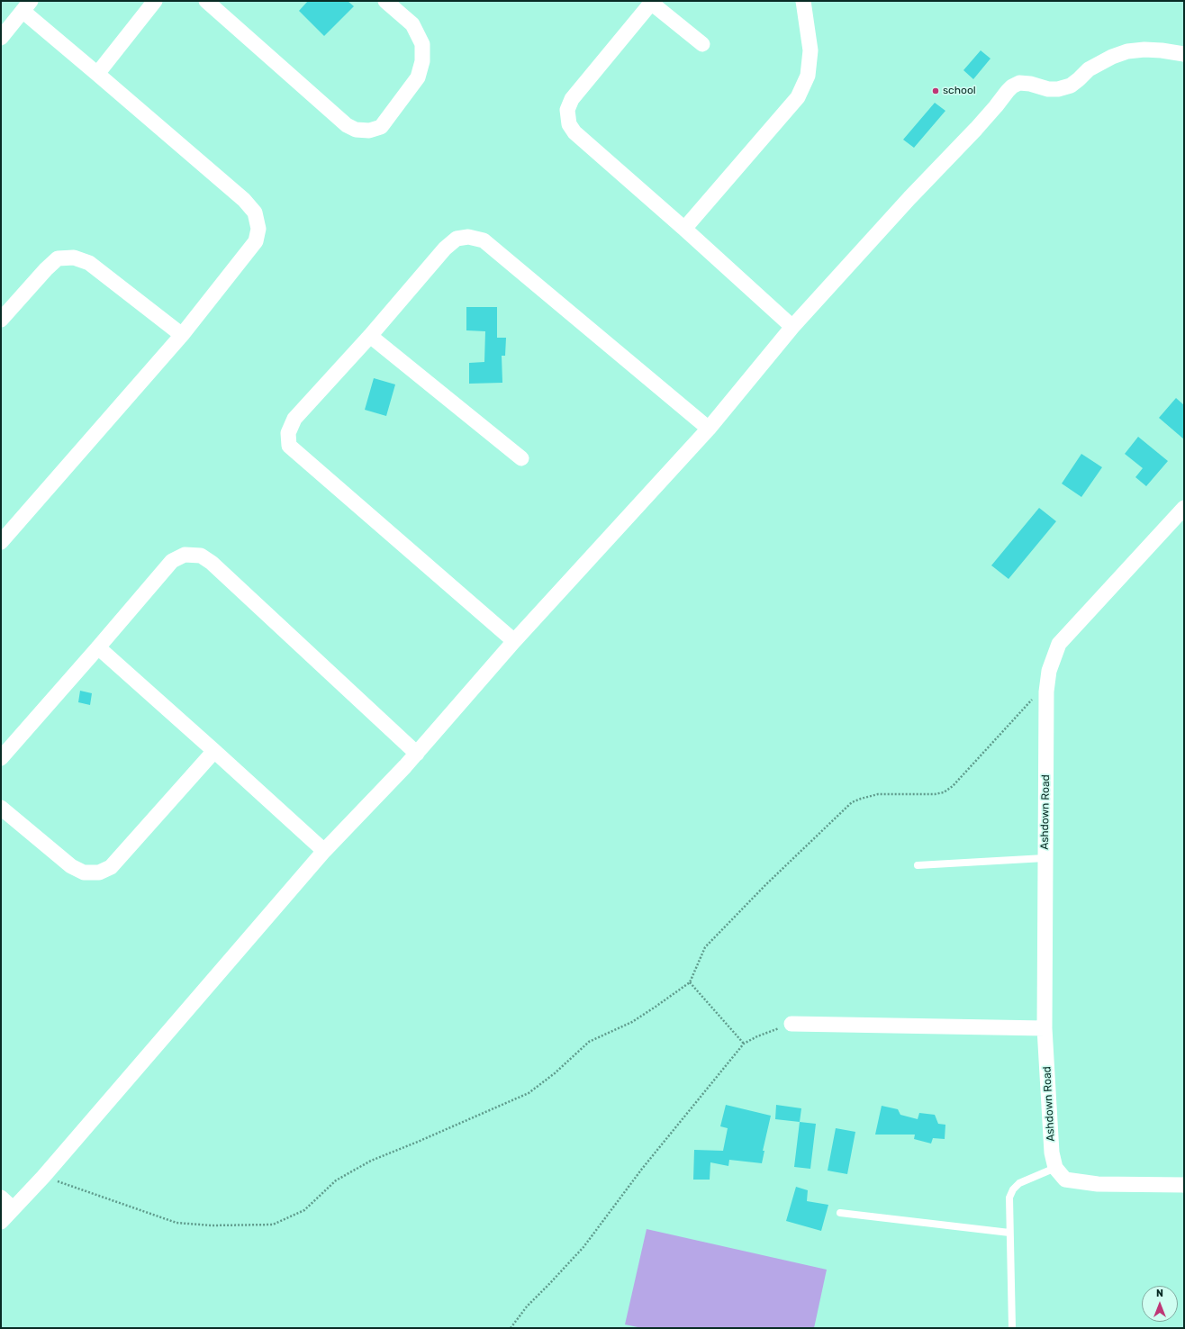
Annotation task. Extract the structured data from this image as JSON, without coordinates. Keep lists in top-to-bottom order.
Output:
{
  "streets": {
    "street": ["Ashdown Road"]
  },
  "places": ["school"],
  "north": "top"
}
